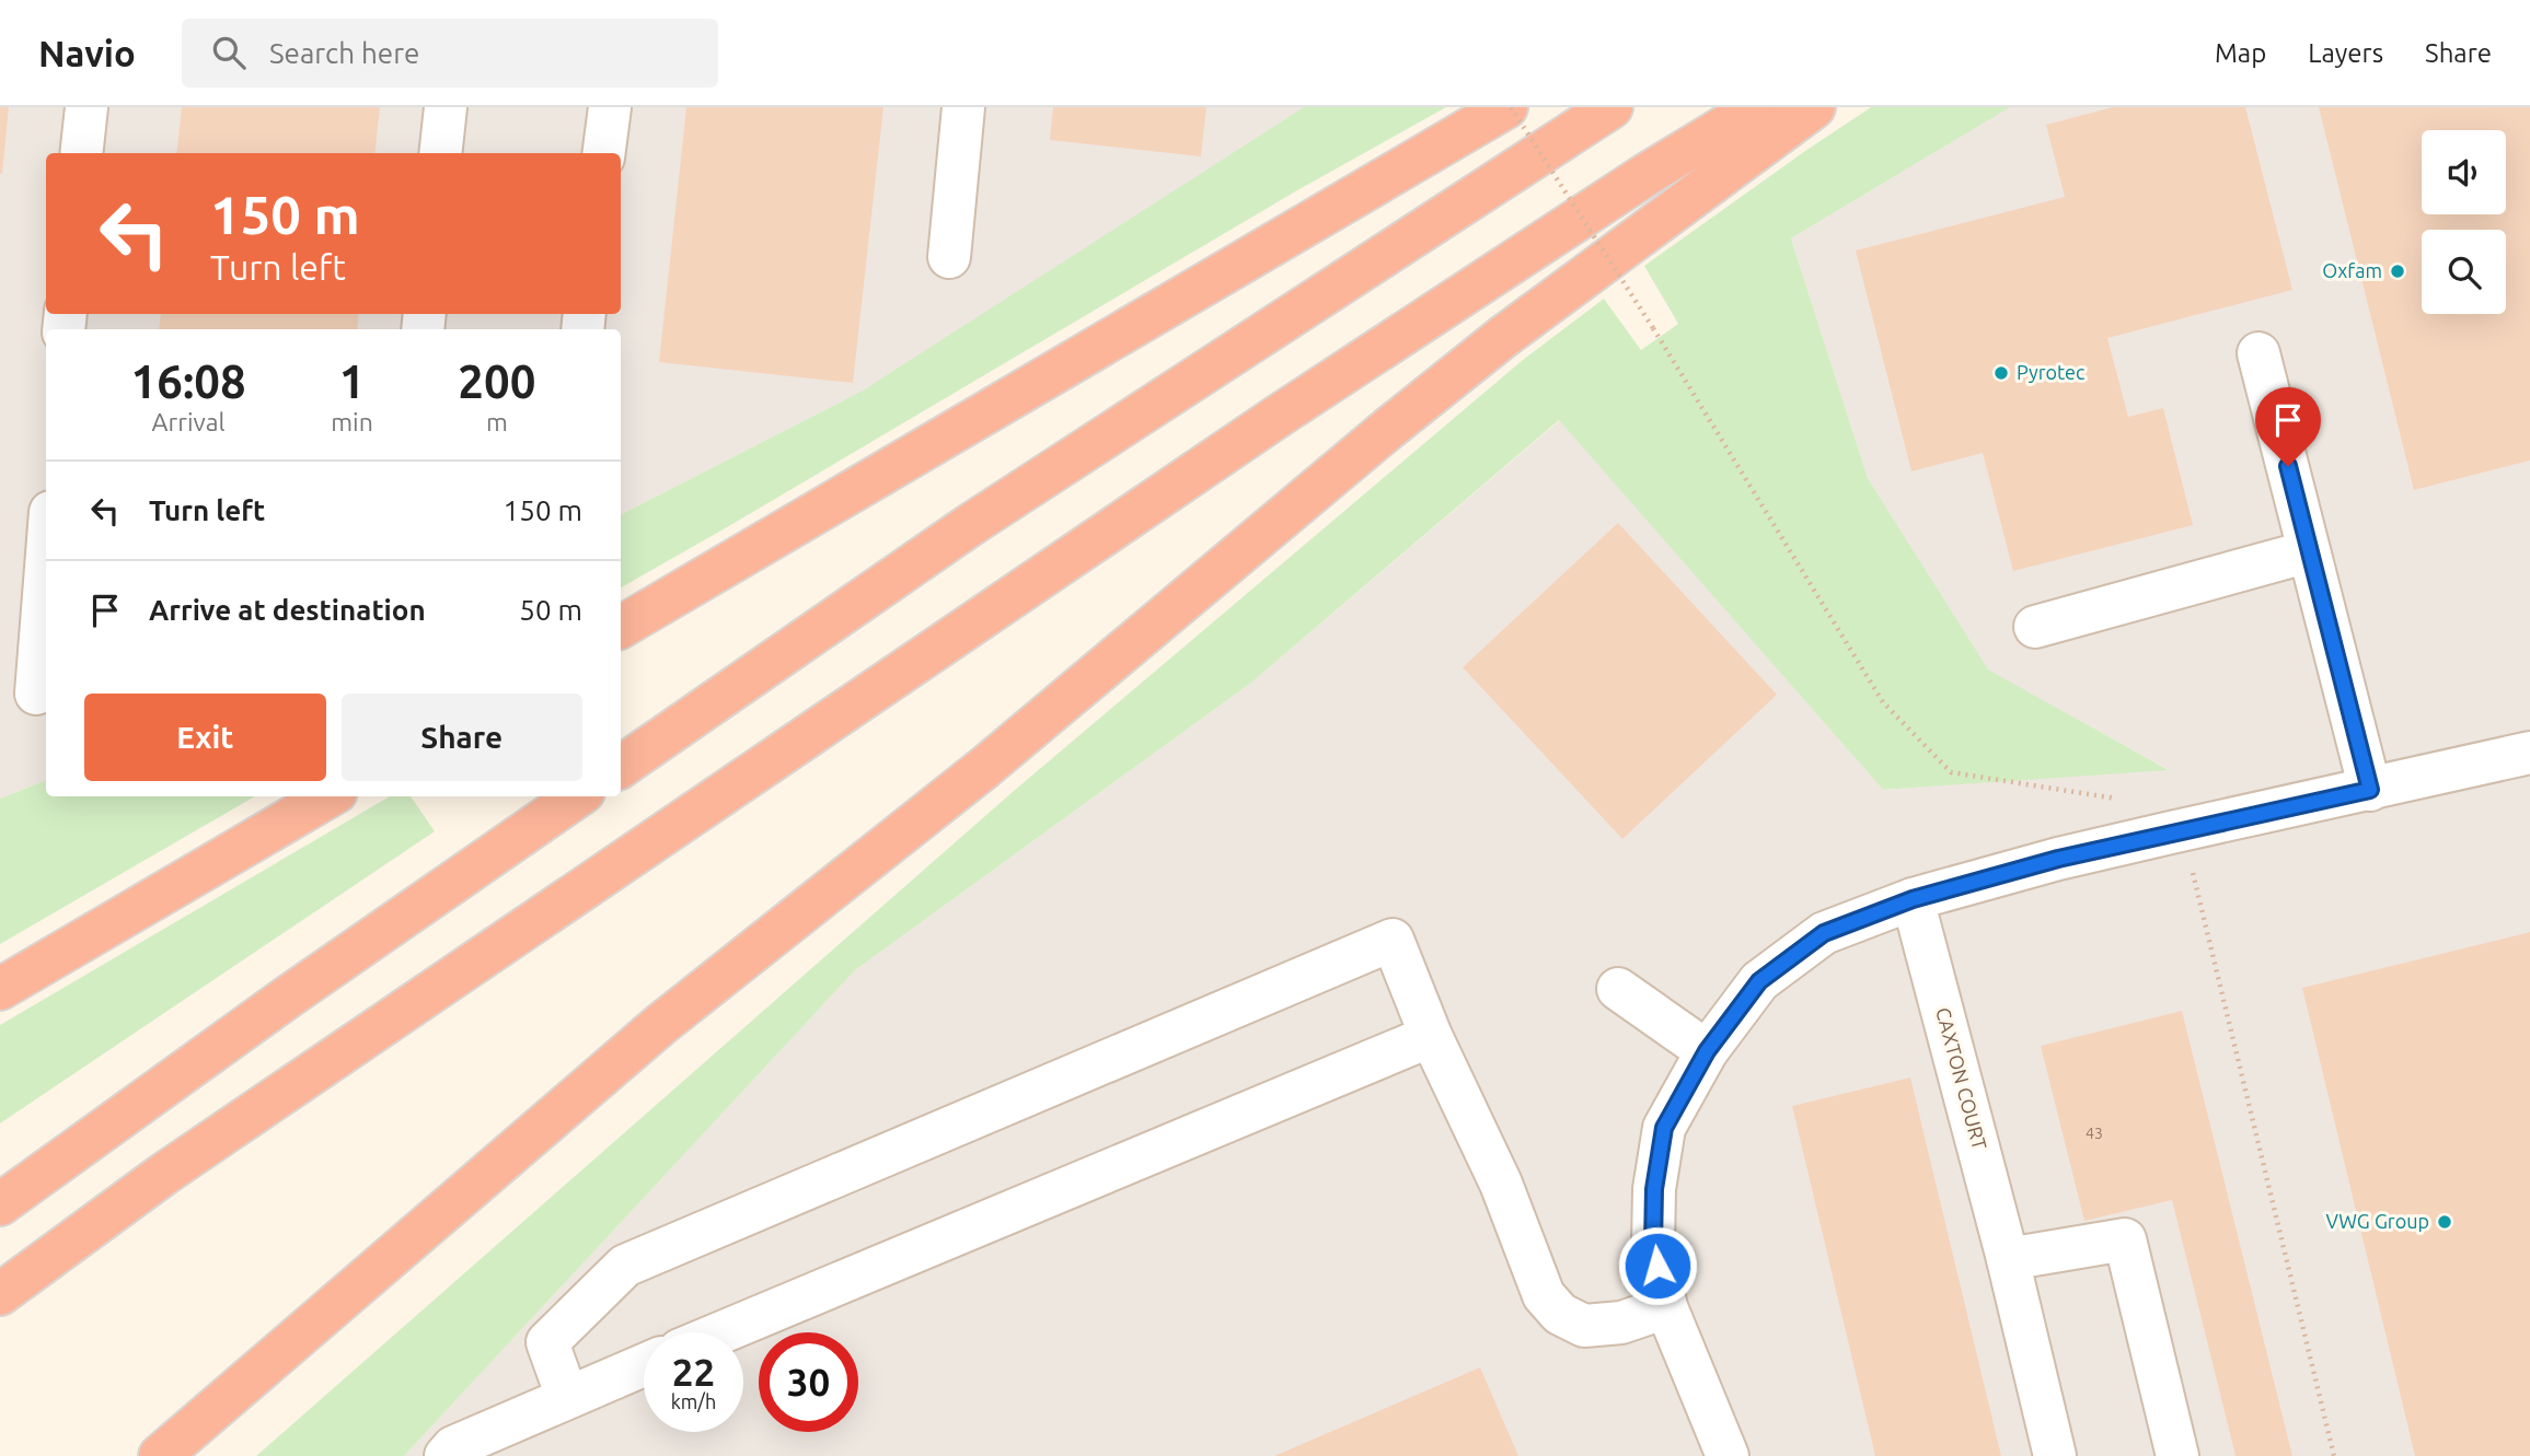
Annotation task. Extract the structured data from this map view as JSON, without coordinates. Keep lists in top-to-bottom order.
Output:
{
  "streets": {
    "street": ["CAXTON COURT"]
  },
  "places": ["Oxfam", "Pyrotec", "VWG Group"],
  "house_numbers": ["43"],
  "page": {
    "header": "Navio",
    "search": "Search here",
    "nav": ["Map", "Layers", "Share"],
    "turn": ["150 m", "Turn left"],
    "eta": [
      "16:08",
      "Arrival",
      "1",
      "min",
      "200",
      "m"
    ],
    "list": [
      {
        "name": "Turn left",
        "value": "150 m"
      },
      {
        "name": "Arrive at destination",
        "value": "50 m"
      }
    ],
    "buttons": ["Exit", "Share"],
    "speed": "22 km/h",
    "limit": "30"
  }
}
